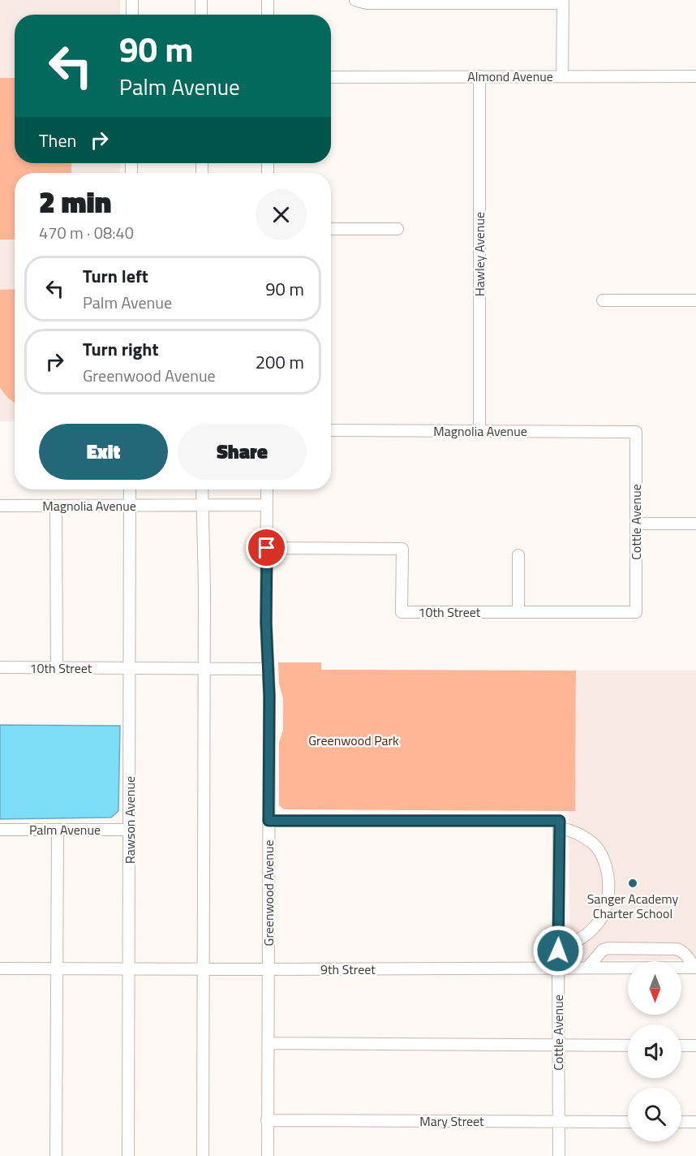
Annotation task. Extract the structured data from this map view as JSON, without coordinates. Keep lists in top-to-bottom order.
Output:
{
  "streets": {
    "street": [
      "Almond Avenue",
      "Hawley Avenue",
      "Magnolia Avenue",
      "Cottle Avenue",
      "10th Street",
      "Rawson Avenue",
      "Palm Avenue",
      "Greenwood Avenue",
      "9th Street",
      "Mary Street"
    ]
  },
  "crossings": [
    ["Almond Avenue", "Hawley Avenue"],
    ["Hawley Avenue", "Magnolia Avenue"],
    ["Magnolia Avenue", "Cottle Avenue"],
    ["Magnolia Avenue", "Rawson Avenue"],
    ["Magnolia Avenue", "Greenwood Avenue"],
    ["Cottle Avenue", "10th Street"],
    ["Cottle Avenue", "9th Street"],
    ["Cottle Avenue", "Mary Street"],
    ["10th Street", "Rawson Avenue"],
    ["10th Street", "Greenwood Avenue"],
    ["Rawson Avenue", "Palm Avenue"],
    ["Rawson Avenue", "9th Street"],
    ["Greenwood Avenue", "9th Street"],
    ["Greenwood Avenue", "Mary Street"]
  ],
  "parks": ["Greenwood Park"],
  "places": ["Sanger Academy Charter School"],
  "north": "bottom",
  "page": {
    "turn": ["90 m", "Palm Avenue"],
    "then": "Then",
    "heading": ["2 min", "470 m · 08:40"],
    "list": [
      {
        "name": "Turn left",
        "note": "Palm Avenue",
        "value": "90 m"
      },
      {
        "name": "Turn right",
        "note": "Greenwood Avenue",
        "value": "200 m"
      }
    ],
    "buttons": ["Exit", "Share"]
  }
}
